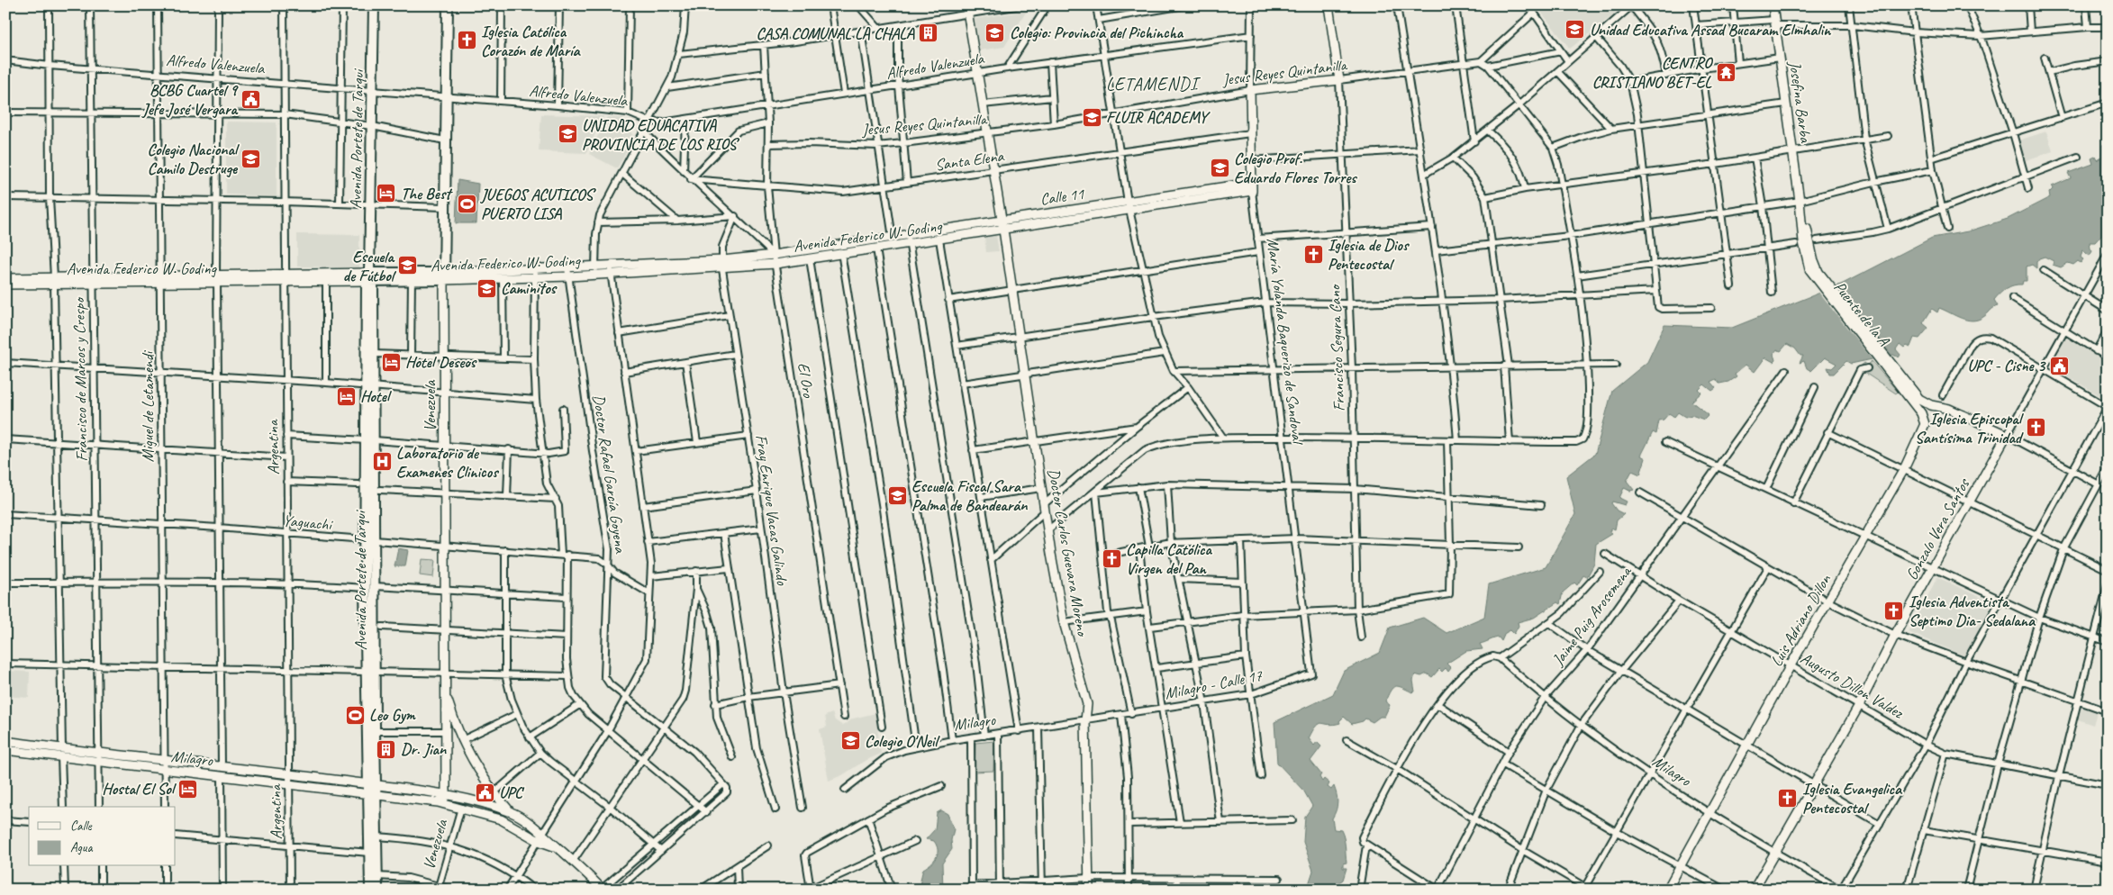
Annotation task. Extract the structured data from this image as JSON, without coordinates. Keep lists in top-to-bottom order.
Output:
{
  "streets": {
    "main road": ["Avenida Portete de Tarqui", "Avenida Federico W. Goding", "Venezuela"],
    "street": [
      "Alfredo Valenzuela",
      "Jesus Reyes Quintanilla",
      "Josefina Barba",
      "Santa Elena",
      "Calle 11",
      "Puente de la A",
      "María Yolanda Baquerizo de Sandoval",
      "Francisco Segura Cano",
      "Francisco de Marcos y Crespo",
      "El Oro",
      "Miguel de Letamendi",
      "Argentina",
      "Doctor Rafael García Goyena",
      "Fray Enrique Vacas Galindo",
      "Yaguachi",
      "Gonzalo Vera Santos",
      "Doctor Carlos Guevara Moreno",
      "Jaime Puig Arosemena",
      "Luis Adriano Dillon",
      "Milagro - Calle 17",
      "Augusto Dillon Valdez",
      "Milagro"
    ]
  },
  "crossings": [
    ["Alfredo Valenzuela", "Avenida Portete de Tarqui"],
    ["Alfredo Valenzuela", "María Yolanda Baquerizo de Sandoval"],
    ["Alfredo Valenzuela", "Francisco de Marcos y Crespo"],
    ["Alfredo Valenzuela", "El Oro"],
    ["Alfredo Valenzuela", "Venezuela"],
    ["Alfredo Valenzuela", "Miguel de Letamendi"],
    ["Alfredo Valenzuela", "Argentina"],
    ["Alfredo Valenzuela", "Doctor Carlos Guevara Moreno"],
    ["Jesus Reyes Quintanilla", "María Yolanda Baquerizo de Sandoval"],
    ["Jesus Reyes Quintanilla", "Francisco Segura Cano"],
    ["Jesus Reyes Quintanilla", "El Oro"],
    ["Jesus Reyes Quintanilla", "Doctor Carlos Guevara Moreno"],
    ["Josefina Barba", "Puente de la A"],
    ["Avenida Portete de Tarqui", "Avenida Federico W. Goding"],
    ["Avenida Portete de Tarqui", "Yaguachi"],
    ["Avenida Portete de Tarqui", "Milagro"],
    ["Santa Elena", "María Yolanda Baquerizo de Sandoval"],
    ["Santa Elena", "El Oro"],
    ["Santa Elena", "Doctor Carlos Guevara Moreno"],
    ["Calle 11", "Avenida Federico W. Goding"],
    ["Calle 11", "Doctor Carlos Guevara Moreno"],
    ["Avenida Federico W. Goding", "Francisco de Marcos y Crespo"],
    ["Avenida Federico W. Goding", "El Oro"],
    ["Avenida Federico W. Goding", "Venezuela"],
    ["Avenida Federico W. Goding", "Miguel de Letamendi"],
    ["Avenida Federico W. Goding", "Argentina"],
    ["Avenida Federico W. Goding", "Doctor Rafael García Goyena"],
    ["Avenida Federico W. Goding", "Fray Enrique Vacas Galindo"],
    ["Avenida Federico W. Goding", "Doctor Carlos Guevara Moreno"],
    ["Puente de la A", "Luis Adriano Dillon"],
    ["María Yolanda Baquerizo de Sandoval", "Milagro - Calle 17"],
    ["Francisco de Marcos y Crespo", "Yaguachi"],
    ["Francisco de Marcos y Crespo", "Milagro"],
    ["Venezuela", "Yaguachi"],
    ["Miguel de Letamendi", "Yaguachi"],
    ["Miguel de Letamendi", "Milagro"],
    ["Argentina", "Yaguachi"],
    ["Argentina", "Milagro"],
    ["Doctor Rafael García Goyena", "Yaguachi"],
    ["Gonzalo Vera Santos", "Augusto Dillon Valdez"],
    ["Gonzalo Vera Santos", "Milagro"],
    ["Doctor Carlos Guevara Moreno", "Milagro"],
    ["Jaime Puig Arosemena", "Augusto Dillon Valdez"],
    ["Jaime Puig Arosemena", "Milagro"],
    ["Luis Adriano Dillon", "Augusto Dillon Valdez"],
    ["Luis Adriano Dillon", "Milagro"],
    ["Milagro - Calle 17", "Milagro"]
  ],
  "districts": ["LETAMENDI"],
  "places": {
    "school or university": [
      "Unidad Educativa Assad Bucaram Elmhalin",
      "Colegio: Provincia del Pichincha",
      "FLUIR ACADEMY",
      "UNIDAD EDUACATIVA PROVINCIA DE LOS RIOS",
      "Colegio Nacional Camilo Destruge",
      "Colegio Prof. Eduardo Flores Torres",
      "Escuela de Fútbol",
      "Caminitos",
      "Escuela Fiscal Sara Palma de Bandearán",
      "Colegio O'Neil"
    ],
    "building": ["CASA COMUNAL LA CHALA", "Dr. Jian"],
    "church": [
      "Iglesia Católica Corazón de María",
      "Iglesia de Dios Pentecostal",
      "Iglesia Episcopal Santísima Trinidad",
      "Capilla Católica Virgen del Pan",
      "Iglesia Adventista Septimo Dia- Sedalana",
      "Iglesia Evangelica Pentecostal"
    ],
    "temple": ["CENTRO CRISTIANO BET-EL"],
    "public building": ["BCBG Cuartel 9 Jefe José Vergara", "UPC - Cisne 3", "UPC"],
    "hotel": [
      "The Best",
      "Hotel Deseos",
      "Hotel",
      "Hostal El Sol"
    ],
    "sports": ["JUEGOS ACUTICOS PUERTO LISA", "Leo Gym"],
    "hospital": ["Laboratorio de Examenes Clinicos"]
  },
  "legend": ["Calle", "Agua"]
}
